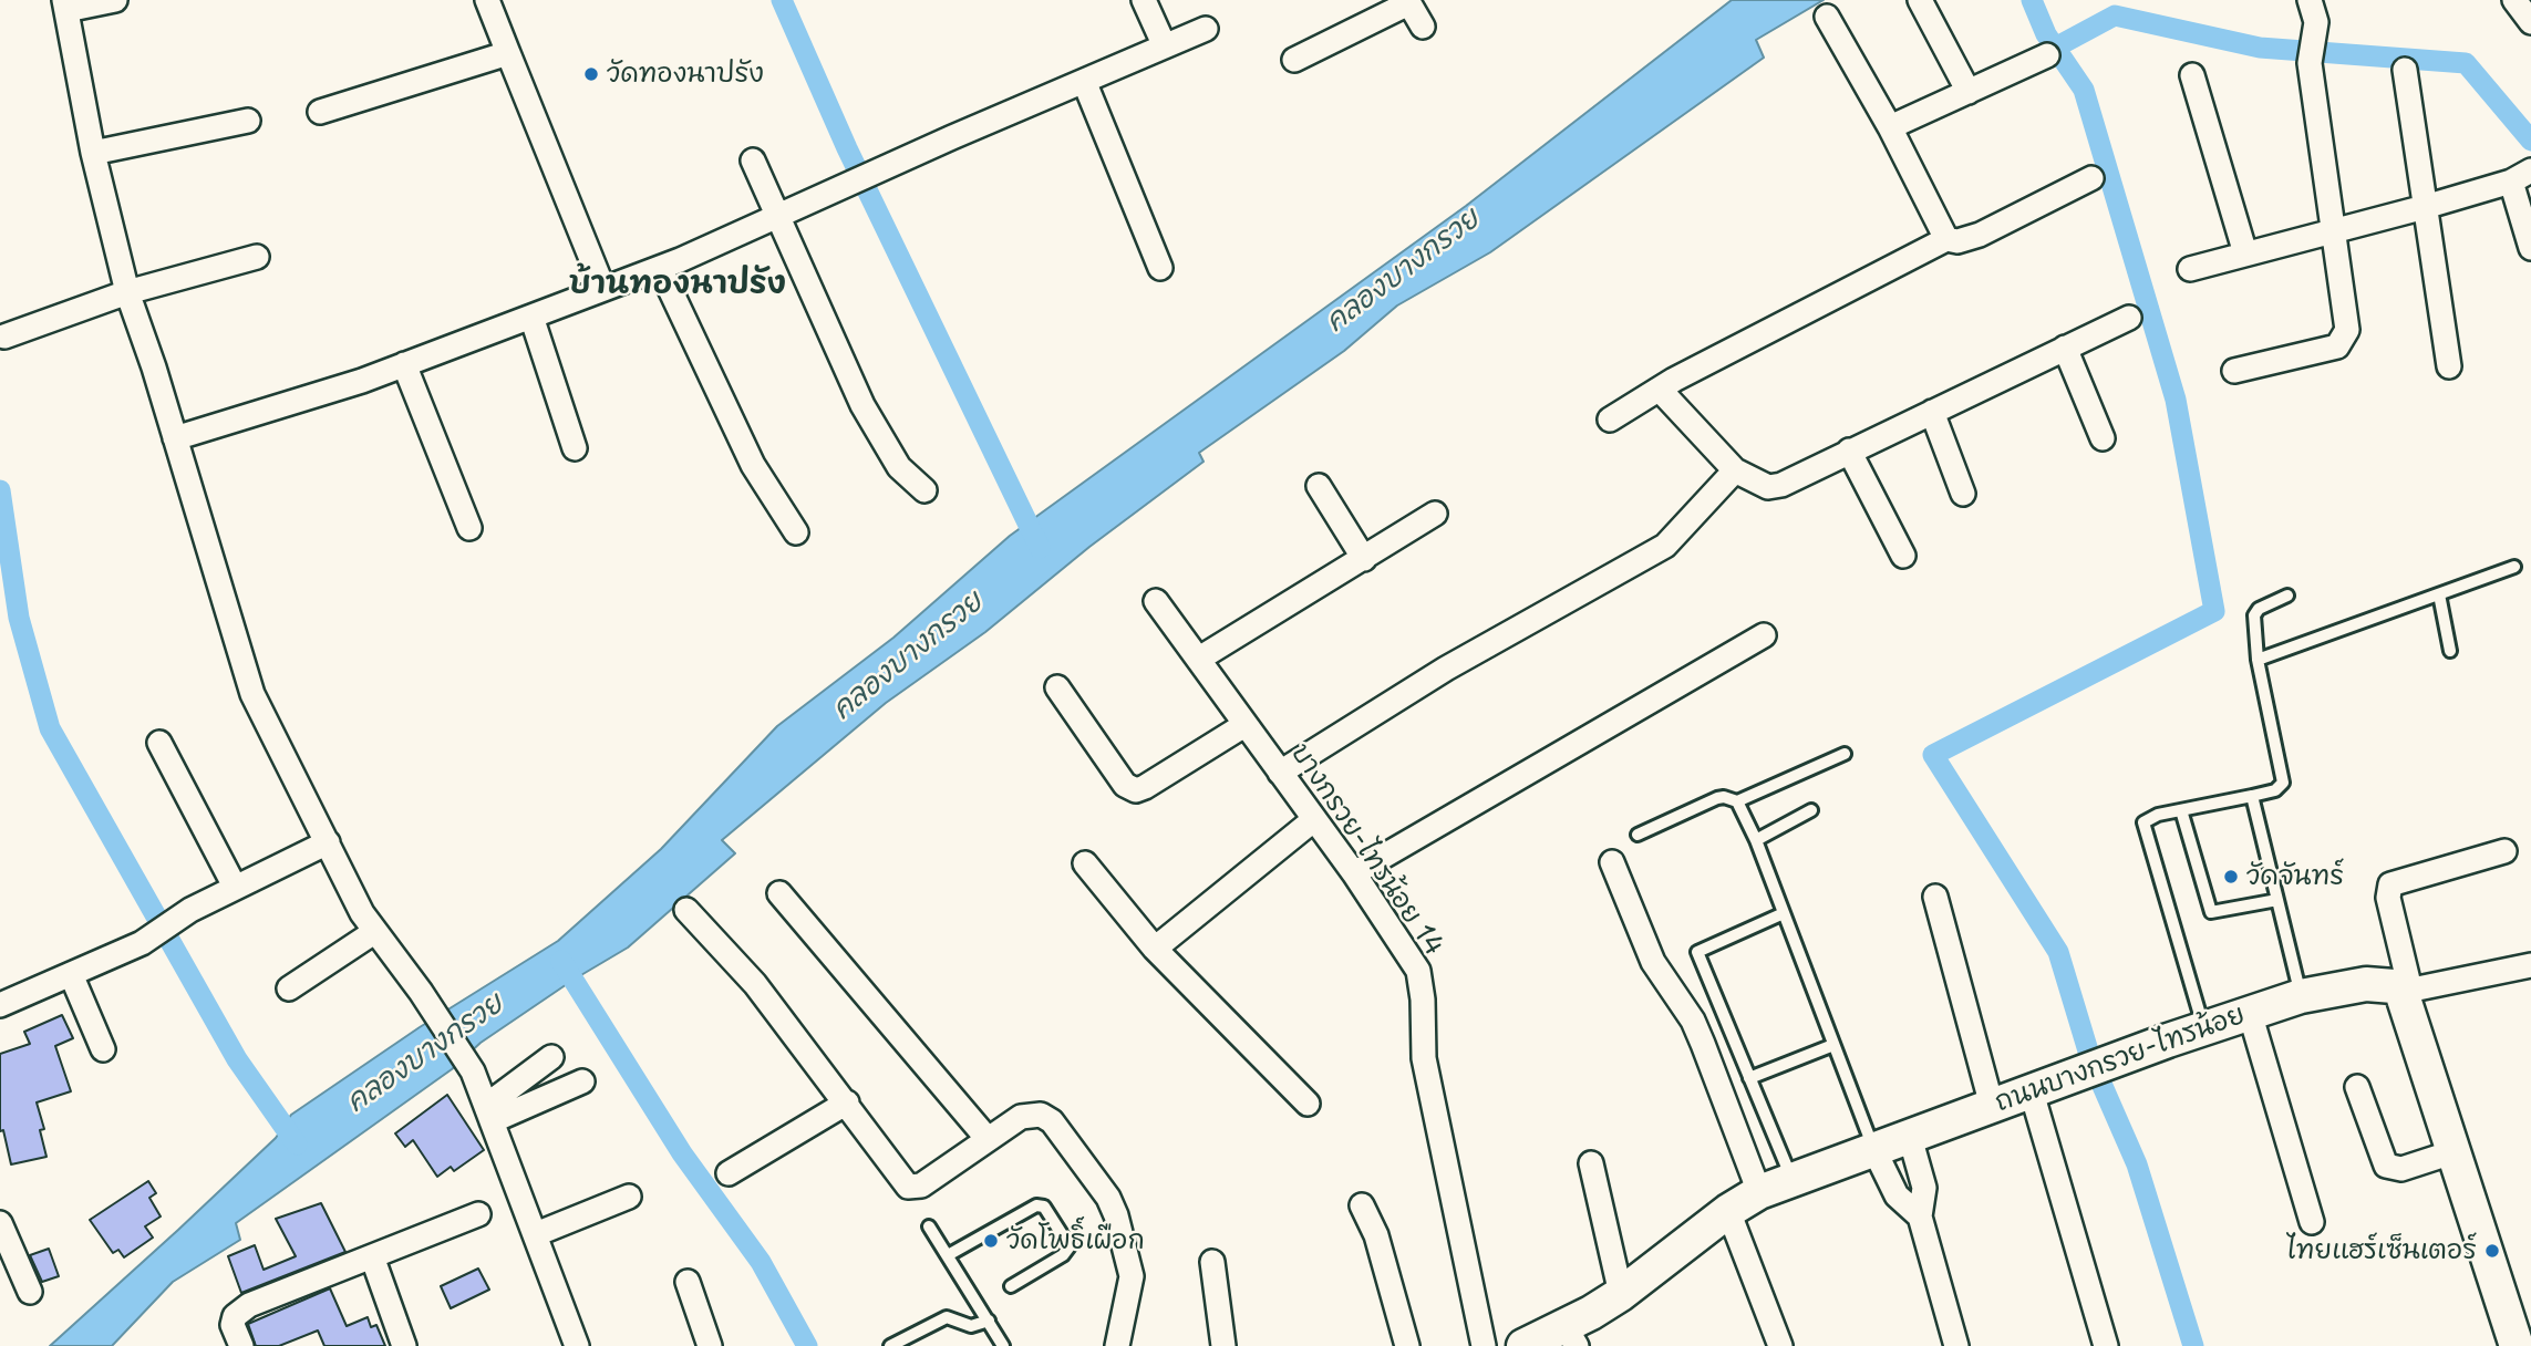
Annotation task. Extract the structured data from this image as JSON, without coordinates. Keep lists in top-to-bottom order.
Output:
{
  "streets": {
    "main road": ["ถนนบางกรวย-ไทรน้อย"],
    "street": ["บางกรวย-ไทรน้อย 14"]
  },
  "districts": ["บ้านทองนาปรัง"],
  "water": ["คลองบางกรวย"],
  "places": [
    "วัดทองนาปรัง",
    "วัดจันทร์",
    "วัดโพธิ์เผือก",
    "ไทยแฮร์เซ็นเตอร์"
  ]
}
